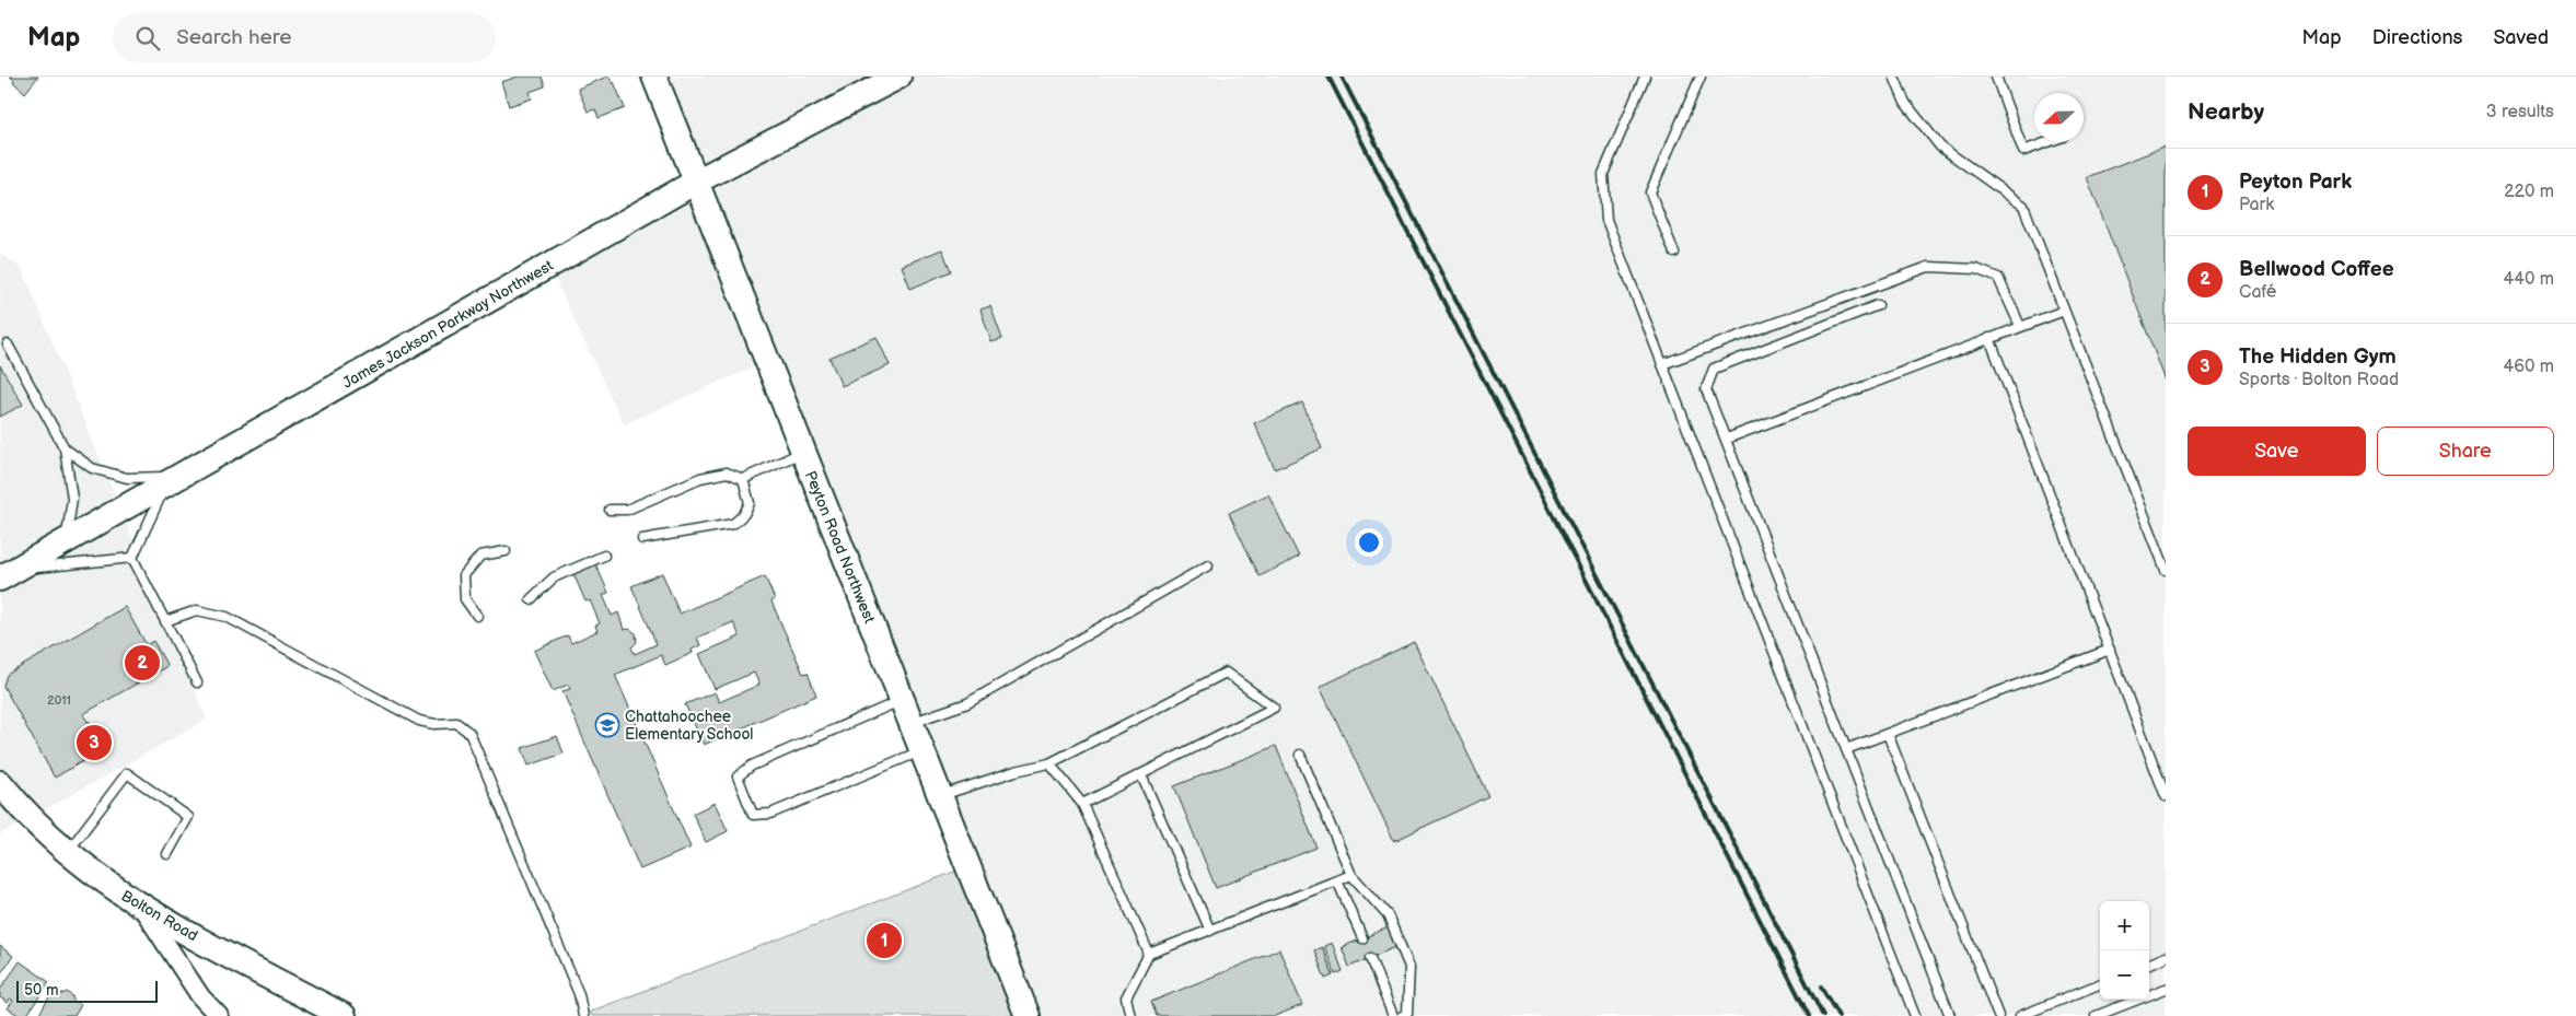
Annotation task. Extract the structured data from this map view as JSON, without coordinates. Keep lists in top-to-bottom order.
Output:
{
  "streets": {
    "main road": ["James Jackson Parkway Northwest", "Peyton Road Northwest", "Bolton Road"]
  },
  "crossings": [
    ["James Jackson Parkway Northwest", "Peyton Road Northwest"]
  ],
  "places": {
    "school or university": ["Chattahoochee Elementary School"]
  },
  "house_numbers": ["2011"],
  "scale_bar": "50 m",
  "north": "left",
  "page": {
    "header": "Map",
    "search": "Search here",
    "nav": ["Map", "Directions", "Saved"],
    "heading": ["Nearby", "3 results"],
    "list": [
      {
        "mark": "1",
        "name": "Peyton Park",
        "note": "Park",
        "value": "220 m"
      },
      {
        "mark": "2",
        "name": "Bellwood Coffee",
        "note": "Café",
        "value": "440 m"
      },
      {
        "mark": "3",
        "name": "The Hidden Gym",
        "note": "Sports · Bolton Road",
        "value": "460 m"
      }
    ],
    "buttons": ["Save", "Share"],
    "pins": ["2", "3", "1"],
    "map_buttons": ["+", "−"],
    "scale": "50 m"
  }
}
